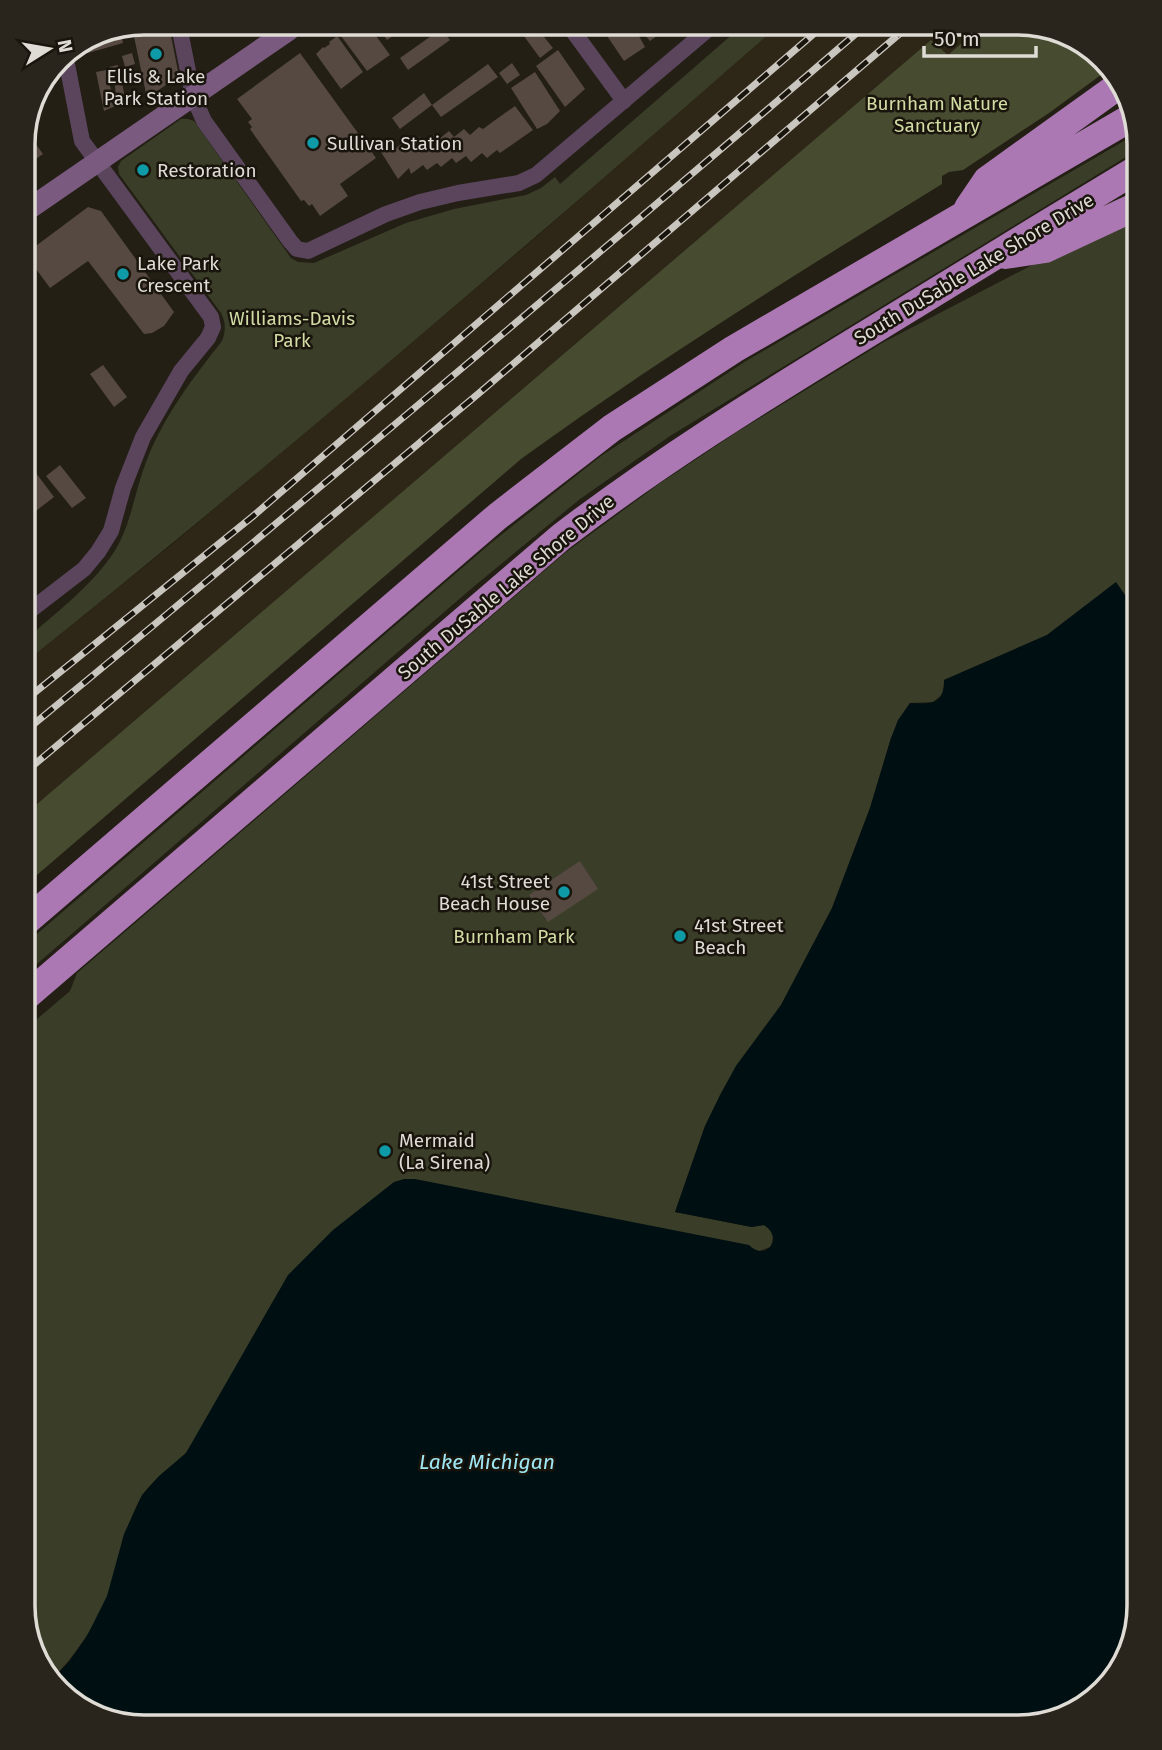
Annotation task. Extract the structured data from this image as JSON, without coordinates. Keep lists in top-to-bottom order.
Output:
{
  "streets": {
    "highway": ["South DuSable Lake Shore Drive"]
  },
  "water": ["Lake Michigan"],
  "parks": ["Burnham Nature Sanctuary", "Williams-Davis Park", "Burnham Park"],
  "places": [
    "Ellis & Lake Park Station",
    "Sullivan Station",
    "Restoration",
    "Lake Park Crescent",
    "41st Street Beach House",
    "41st Street Beach",
    "Mermaid (La Sirena)"
  ],
  "scale_bar": "50 m",
  "north": "right"
}
